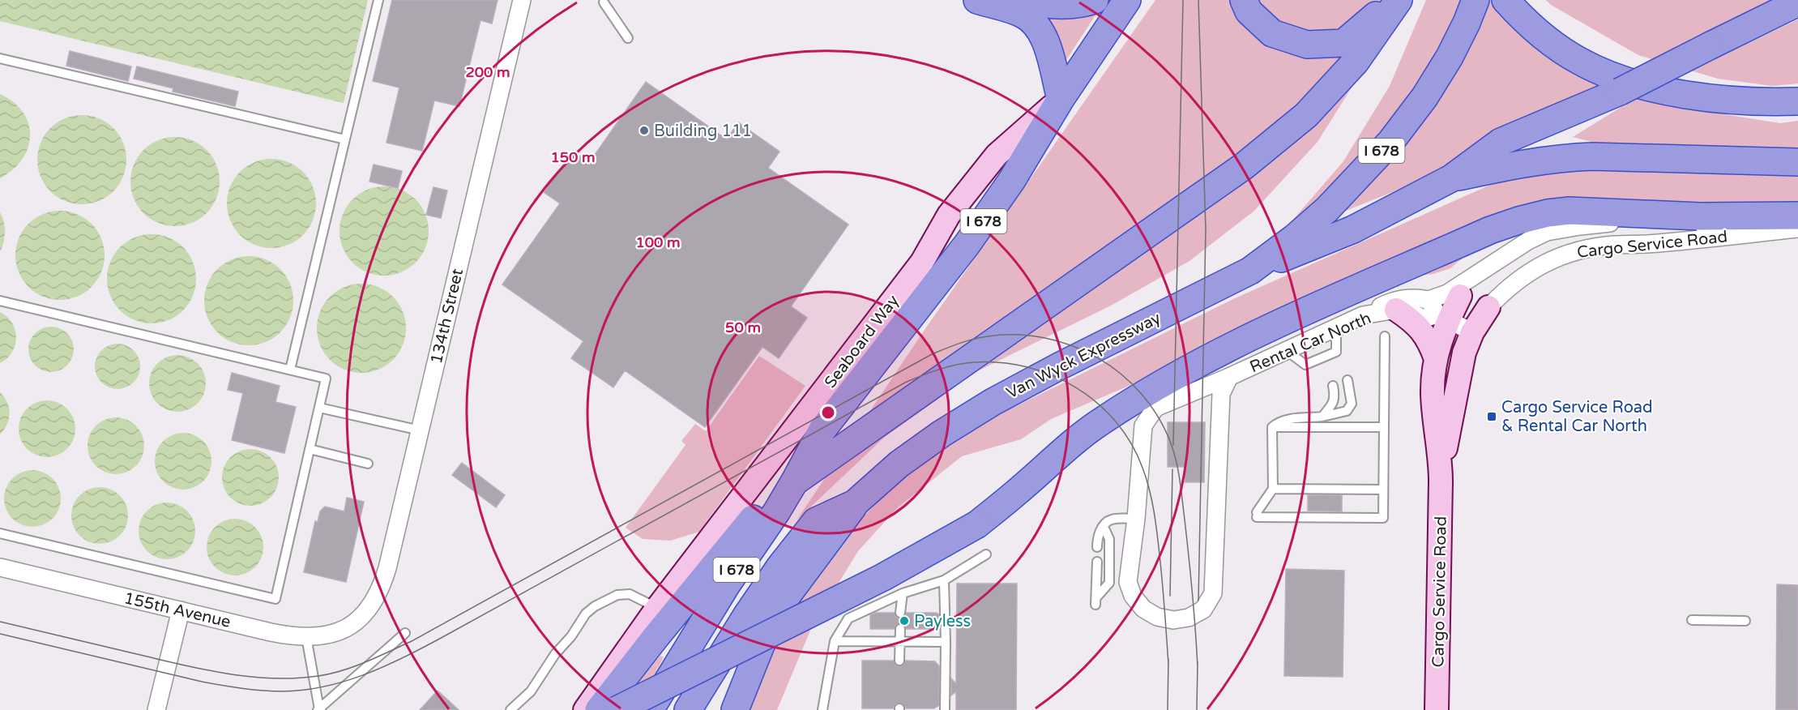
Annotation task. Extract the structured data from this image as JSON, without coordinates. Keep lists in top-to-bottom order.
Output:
{
  "streets": {
    "highway": ["I 678", "Van Wyck Expressway"],
    "street": [
      "Cargo Service Road",
      "134th Street",
      "Seaboard Way",
      "Rental Car North",
      "155th Avenue"
    ]
  },
  "crossings": [
    ["I 678", "Seaboard Way"],
    ["Cargo Service Road", "Rental Car North"],
    ["134th Street", "155th Avenue"]
  ],
  "places": {
    "other": ["Building 111", "Payless"],
    "transit": ["Cargo Service Road & Rental Car North"]
  },
  "rings": [
    "200 m",
    "150 m",
    "100 m",
    "50 m"
  ]
}
